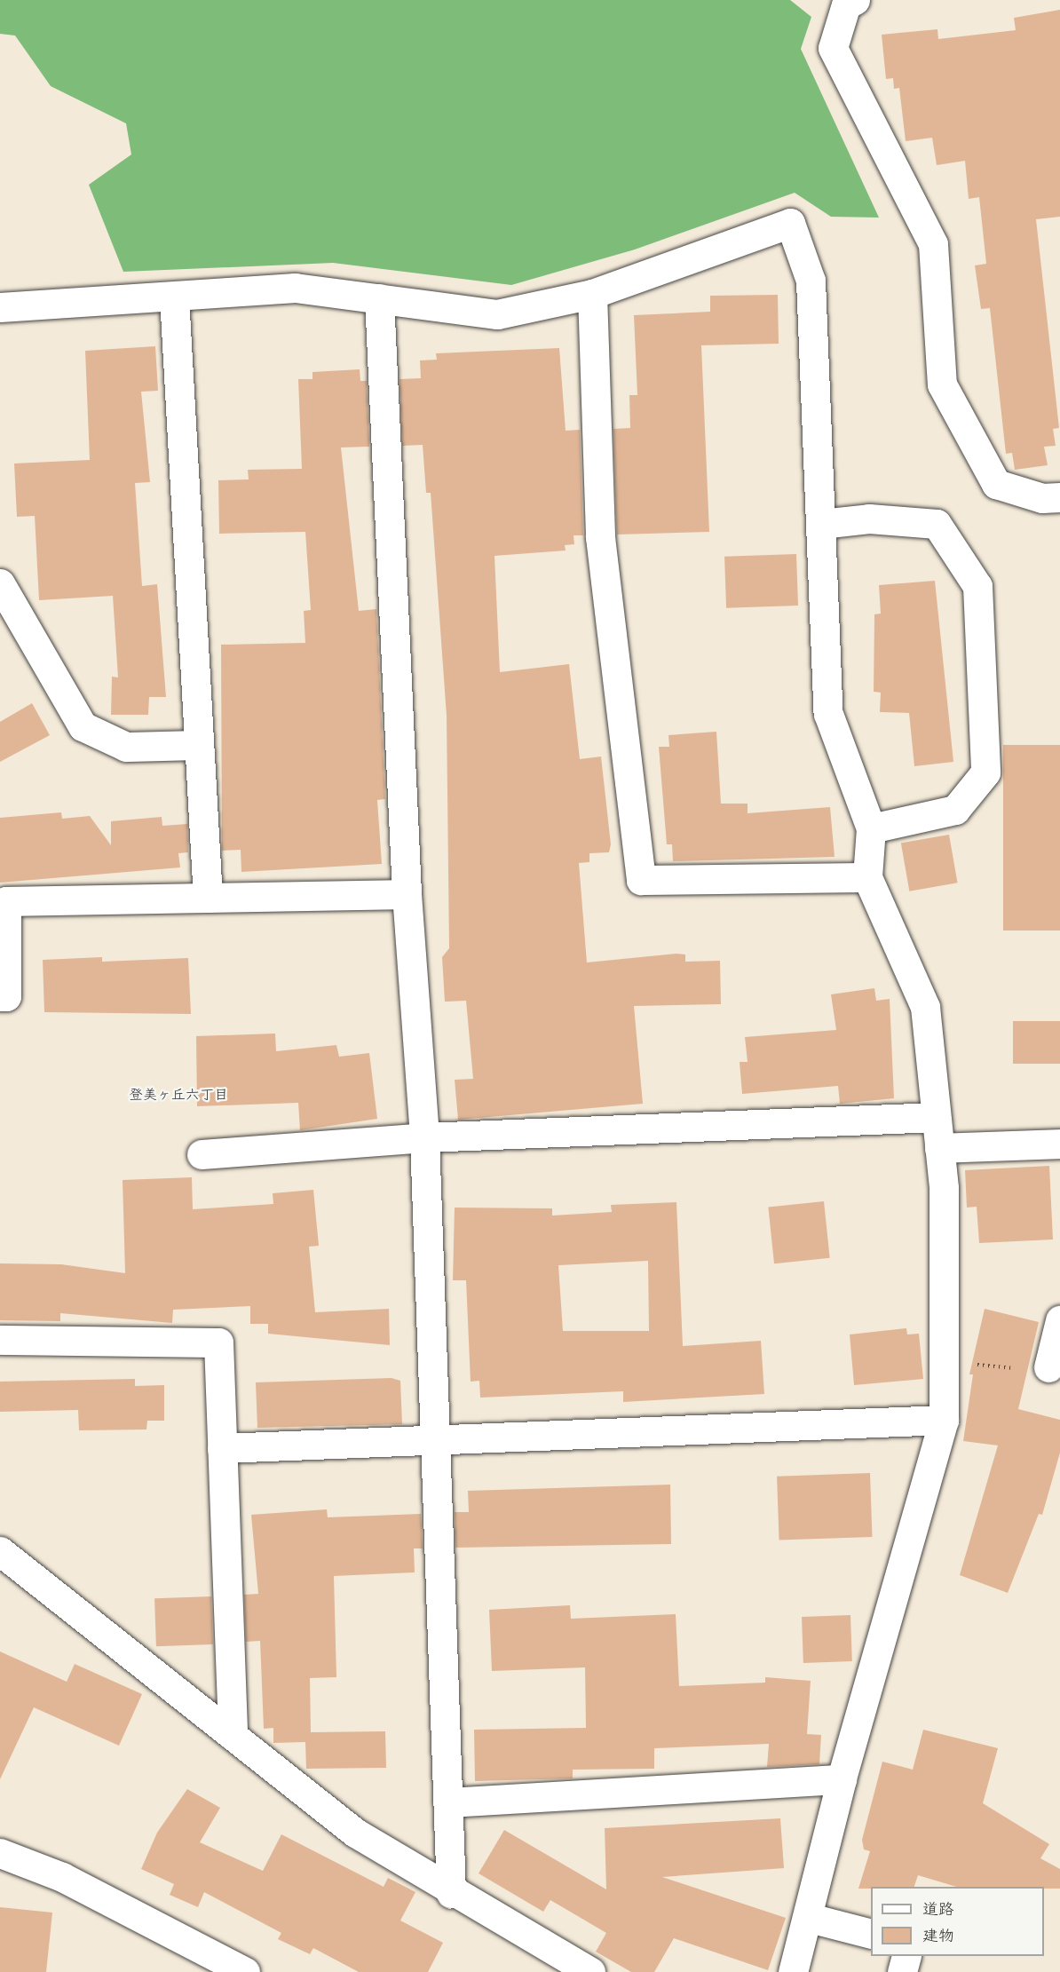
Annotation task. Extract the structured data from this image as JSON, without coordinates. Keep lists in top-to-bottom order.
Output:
{
  "districts": ["登美ヶ丘六丁目"],
  "legend": ["道路", "建物"]
}
